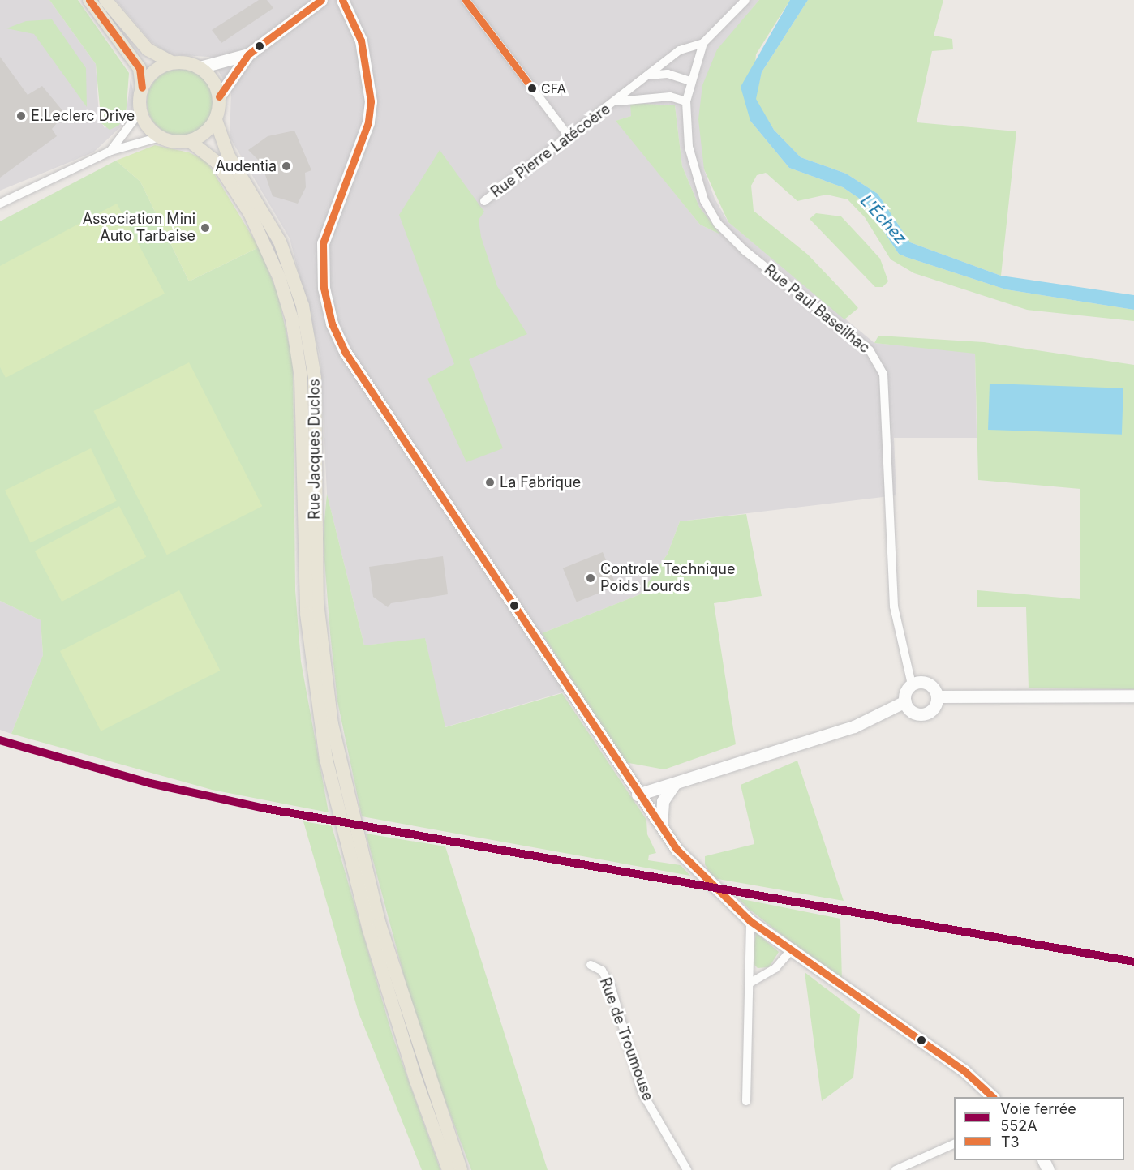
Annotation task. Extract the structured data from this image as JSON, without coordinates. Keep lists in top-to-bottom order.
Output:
{
  "streets": {
    "main road": ["Rue Jacques Duclos"],
    "street": ["Rue Pierre Latécoère", "Rue Paul Baseilhac", "Rue de Troumouse"]
  },
  "crossings": [
    ["Rue Pierre Latécoère", "Rue Paul Baseilhac"]
  ],
  "water": ["L'Échez"],
  "places": [
    "CFA",
    "E.Leclerc Drive",
    "Audentia",
    "Association Mini Auto Tarbaise",
    "La Fabrique",
    "Controle Technique Poids Lourds"
  ],
  "lines": ["transit line T3", "rail line 552A"],
  "legend": ["Voie ferrée 552A", "T3"]
}
